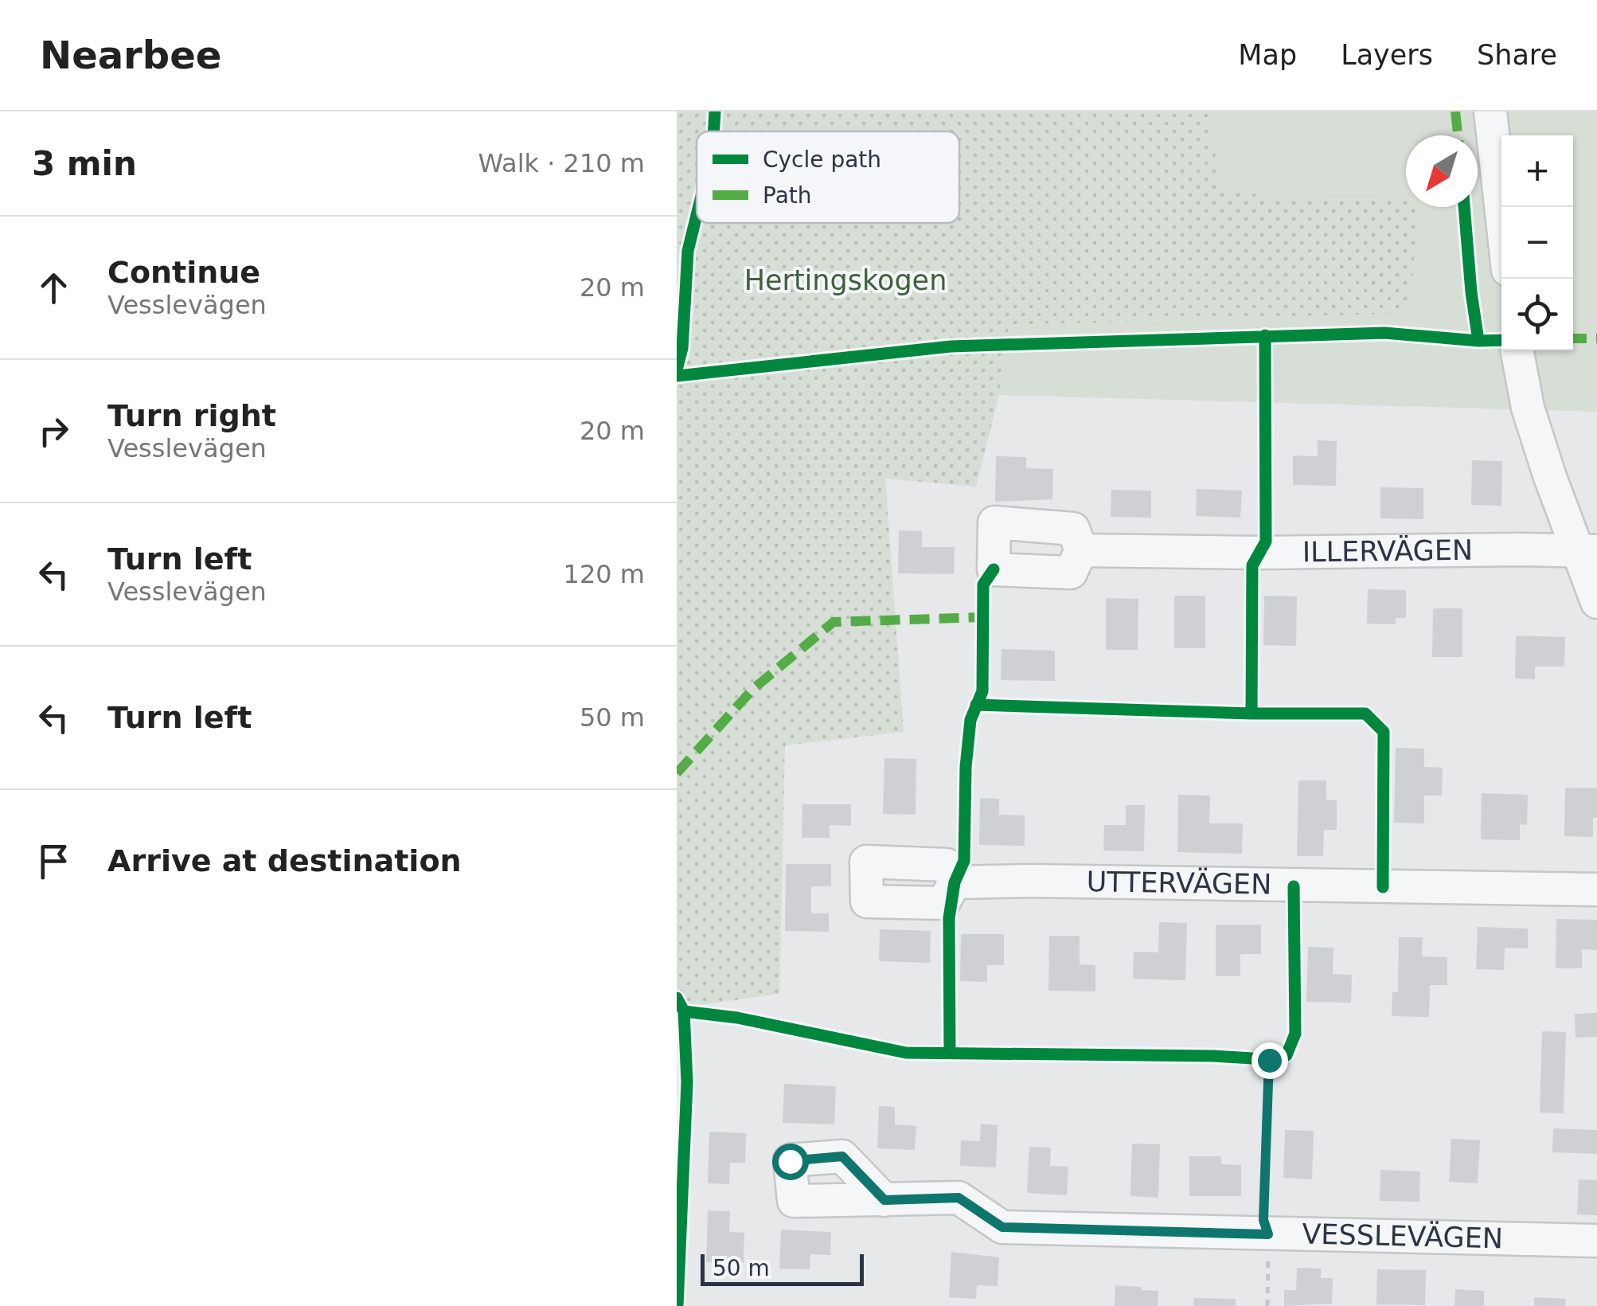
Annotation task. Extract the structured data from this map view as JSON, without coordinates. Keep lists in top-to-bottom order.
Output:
{
  "streets": {
    "street": ["ILLERVÄGEN", "UTTERVÄGEN", "VESSLEVÄGEN"]
  },
  "parks": ["Hertingskogen"],
  "legend": ["Cycle path", "Path"],
  "scale_bar": "50 m",
  "north": "bottom left",
  "page": {
    "header": "Nearbee",
    "nav": ["Map", "Layers", "Share"],
    "heading": ["3 min", "Walk · 210 m"],
    "map_buttons": ["+", "−"],
    "list": [
      ["Continue", "Vesslevägen", "20 m"],
      ["Turn right", "Vesslevägen", "20 m"],
      ["Turn left", "Vesslevägen", "120 m"],
      ["Turn left", "50 m"],
      "Arrive at destination"
    ],
    "scale": "50 m"
  }
}
